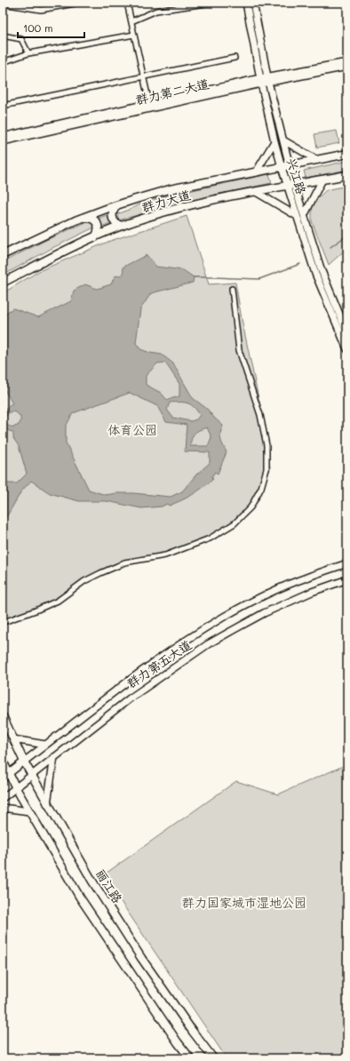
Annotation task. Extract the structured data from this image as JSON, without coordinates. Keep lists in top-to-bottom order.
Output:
{
  "streets": {
    "main road": [
      "群力第二大道",
      "兴江路",
      "群力大道",
      "群力第五大道",
      "丽江路"
    ]
  },
  "crossings": [
    ["群力第二大道", "兴江路"],
    ["兴江路", "群力大道"],
    ["群力第五大道", "丽江路"]
  ],
  "parks": ["体育公园", "群力国家城市湿地公园"],
  "scale_bar": "100 m"
}
